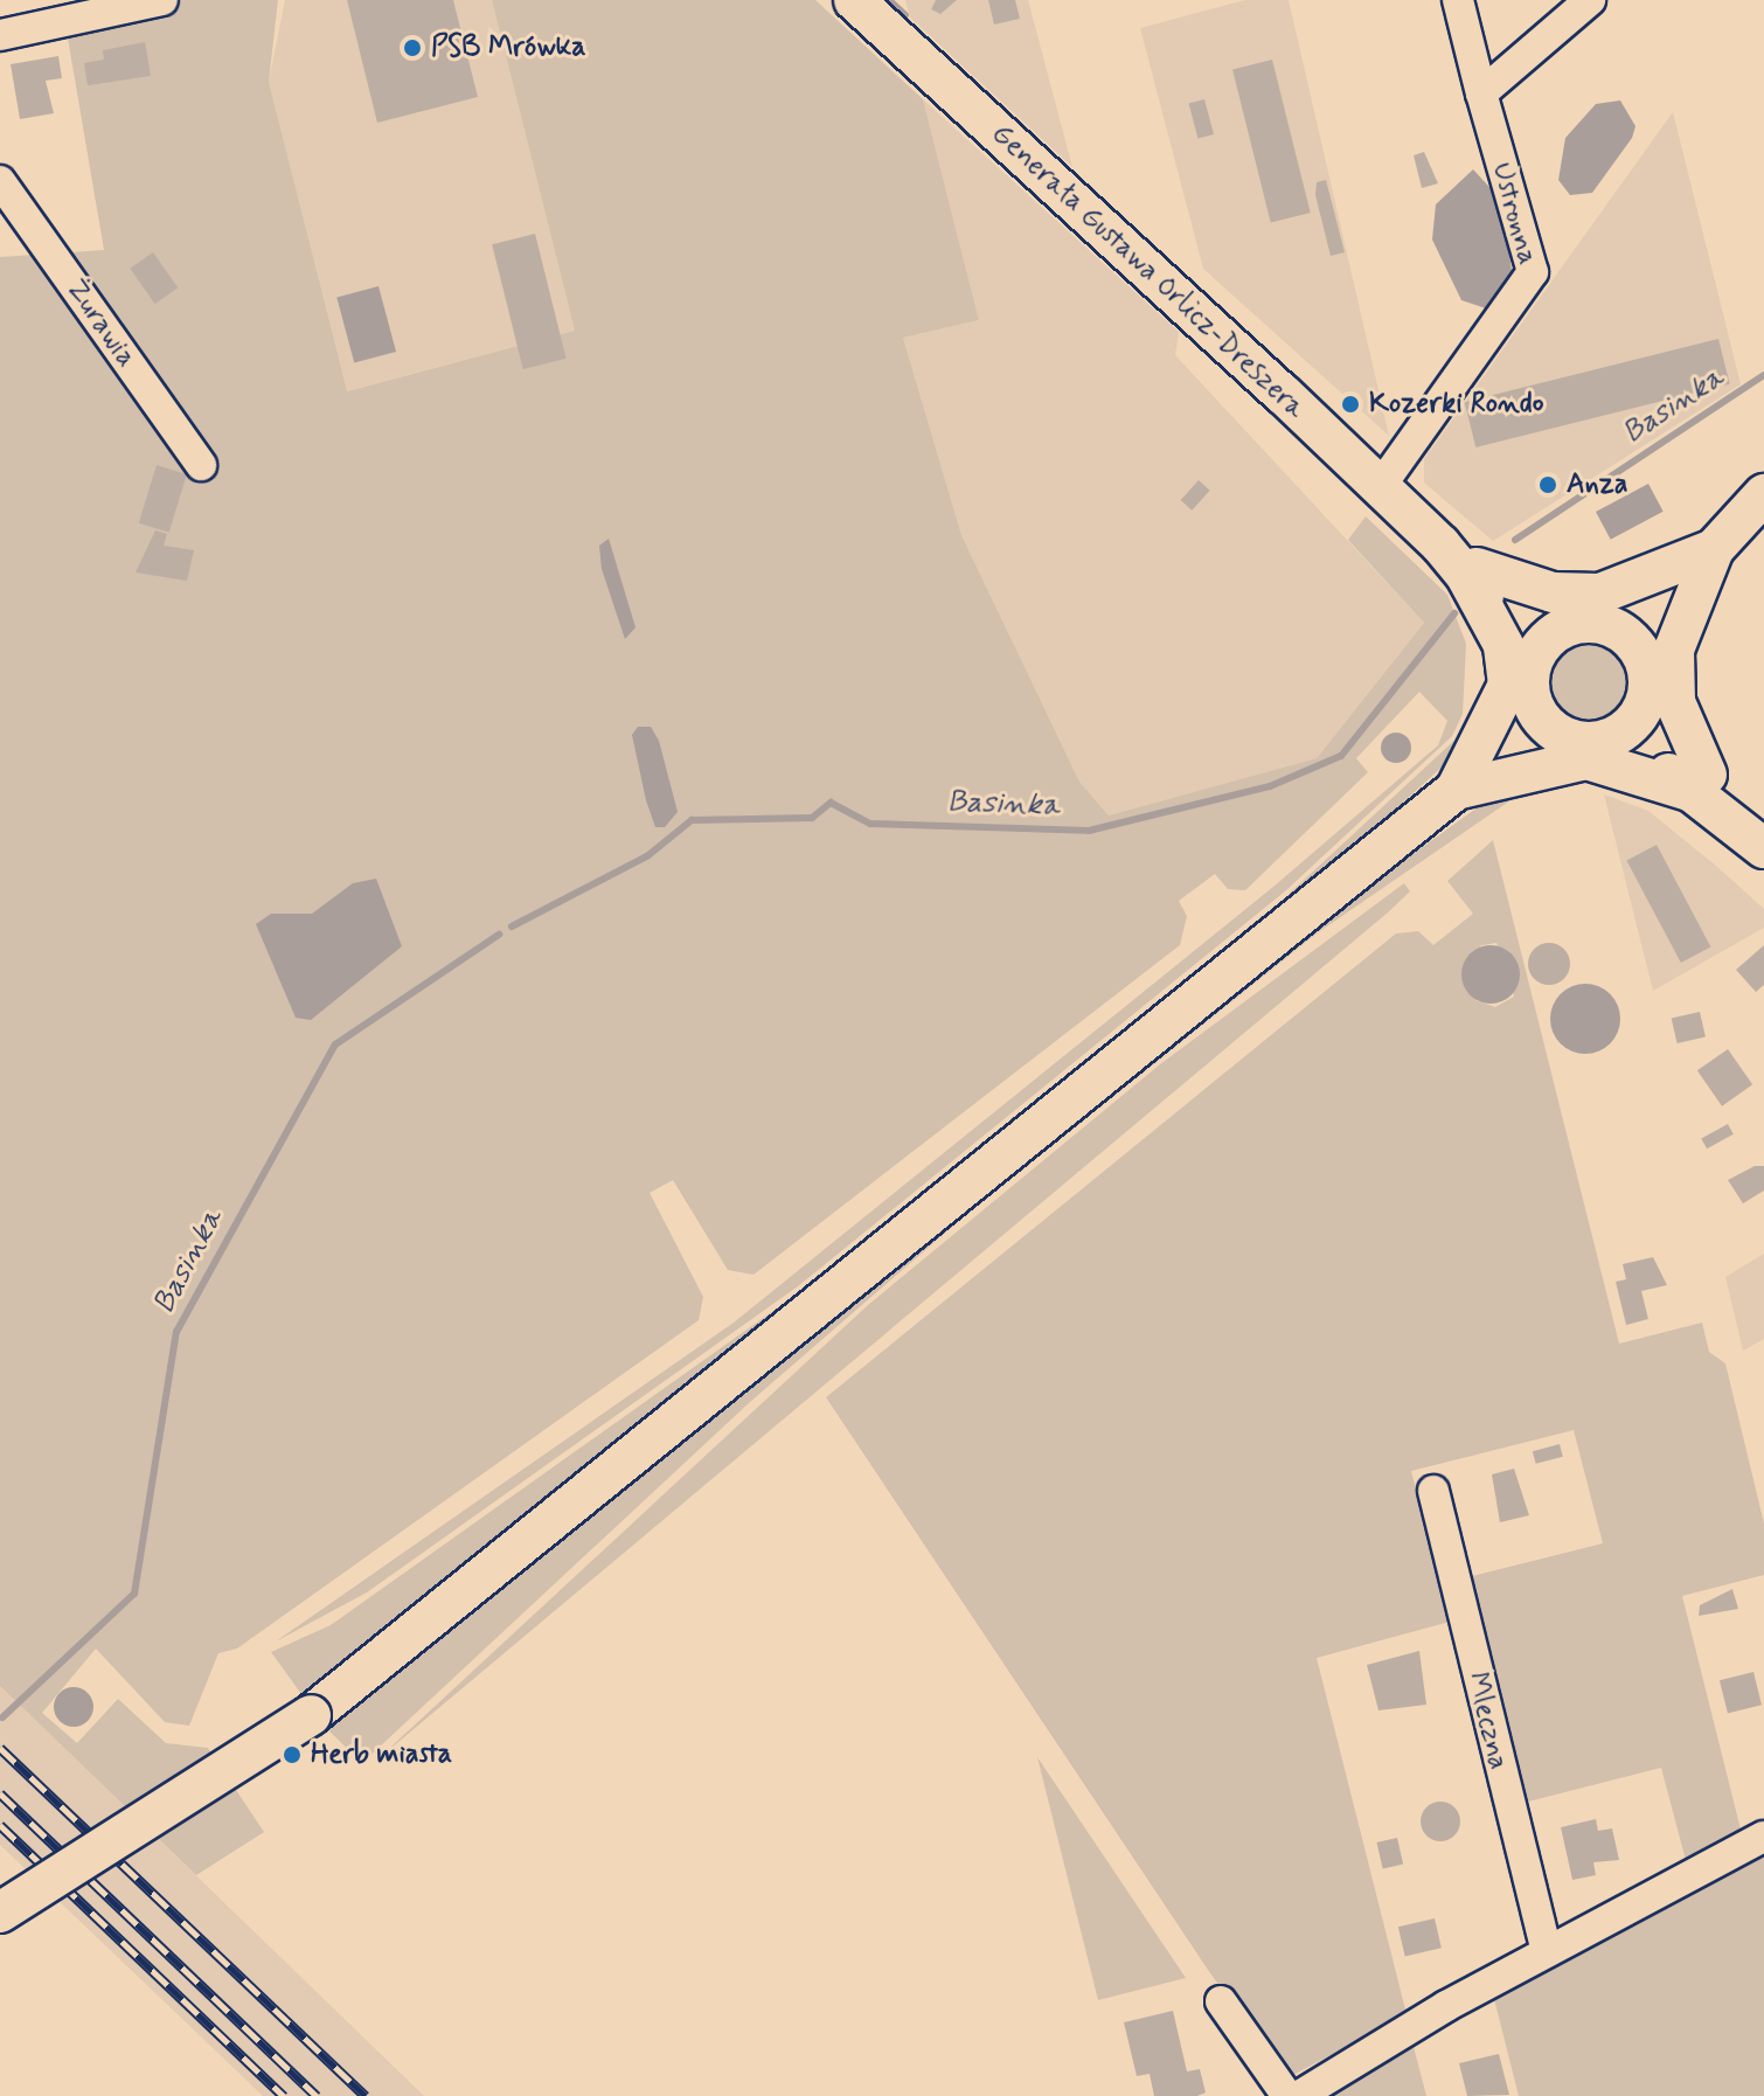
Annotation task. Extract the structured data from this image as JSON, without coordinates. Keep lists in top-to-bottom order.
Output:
{
  "streets": {
    "main road": ["Generała Gustawa Orlicz-Dreszera"],
    "street": ["Ustronna", "Żurawia", "Mleczna"]
  },
  "crossings": [
    ["Ustronna", "Generała Gustawa Orlicz-Dreszera"]
  ],
  "water": ["Basinka"],
  "places": [
    "PSB Mrówka",
    "Kozerki Rondo",
    "Anza",
    "Herb miasta"
  ]
}
